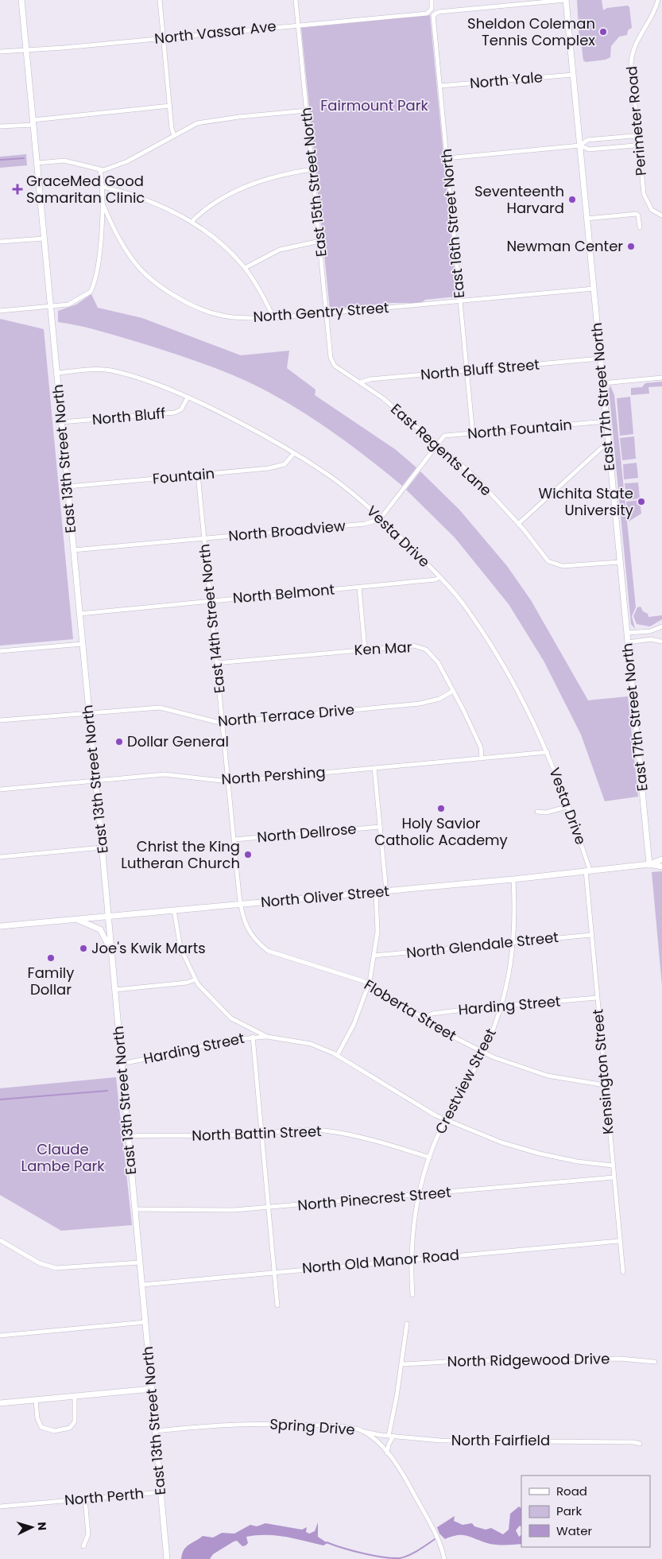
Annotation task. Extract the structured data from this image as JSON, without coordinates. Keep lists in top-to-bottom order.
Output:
{
  "streets": {
    "main road": ["East 17th Street North", "East 13th Street North", "North Oliver Street"],
    "street": [
      "North Vassar Ave",
      "North Yale",
      "Perimeter Road",
      "East 15th Street North",
      "East 16th Street North",
      "North Gentry Street",
      "North Bluff Street",
      "North Bluff",
      "North Fountain",
      "East Regents Lane",
      "Fountain",
      "North Broadview",
      "Vesta Drive",
      "North Belmont",
      "East 14th Street North",
      "Ken Mar",
      "North Terrace Drive",
      "North Pershing",
      "North Dellrose",
      "North Glendale Street",
      "Harding Street",
      "Floberta Street",
      "Kensington Street",
      "Crestview Street",
      "North Battin Street",
      "North Pinecrest Street",
      "North Old Manor Road",
      "North Ridgewood Drive",
      "Spring Drive",
      "North Fairfield",
      "North Perth"
    ]
  },
  "crossings": [
    ["North Vassar Ave", "East 15th Street North"],
    ["North Vassar Ave", "East 16th Street North"],
    ["North Vassar Ave", "East 17th Street North"],
    ["North Vassar Ave", "East 13th Street North"],
    ["North Yale", "East 16th Street North"],
    ["North Yale", "East 17th Street North"],
    ["East 15th Street North", "North Gentry Street"],
    ["East 15th Street North", "East Regents Lane"],
    ["East 16th Street North", "North Gentry Street"],
    ["East 16th Street North", "North Bluff Street"],
    ["East 16th Street North", "North Fountain"],
    ["North Gentry Street", "East 17th Street North"],
    ["North Bluff Street", "East 17th Street North"],
    ["North Bluff Street", "East Regents Lane"],
    ["East 17th Street North", "North Fountain"],
    ["East 17th Street North", "East Regents Lane"],
    ["East 17th Street North", "North Oliver Street"],
    ["North Bluff", "East 13th Street North"],
    ["North Bluff", "Vesta Drive"],
    ["North Fountain", "East Regents Lane"],
    ["East 13th Street North", "Fountain"],
    ["East 13th Street North", "North Broadview"],
    ["East 13th Street North", "Vesta Drive"],
    ["East 13th Street North", "North Belmont"],
    ["East 13th Street North", "North Terrace Drive"],
    ["East 13th Street North", "North Pershing"],
    ["East 13th Street North", "North Oliver Street"],
    ["East 13th Street North", "Harding Street"],
    ["East 13th Street North", "North Battin Street"],
    ["East 13th Street North", "North Pinecrest Street"],
    ["East 13th Street North", "North Old Manor Road"],
    ["East 13th Street North", "Spring Drive"],
    ["East 13th Street North", "North Perth"],
    ["Fountain", "Vesta Drive"],
    ["Fountain", "East 14th Street North"],
    ["North Broadview", "Vesta Drive"],
    ["North Broadview", "East 14th Street North"],
    ["Vesta Drive", "North Belmont"],
    ["Vesta Drive", "North Pershing"],
    ["Vesta Drive", "North Oliver Street"],
    ["Vesta Drive", "Kensington Street"],
    ["North Belmont", "East 14th Street North"],
    ["East 14th Street North", "Ken Mar"],
    ["East 14th Street North", "North Terrace Drive"],
    ["East 14th Street North", "North Pershing"],
    ["East 14th Street North", "North Dellrose"],
    ["East 14th Street North", "North Oliver Street"],
    ["East 14th Street North", "Floberta Street"],
    ["Ken Mar", "North Terrace Drive"],
    ["Ken Mar", "North Pershing"],
    ["North Oliver Street", "Floberta Street"],
    ["North Oliver Street", "Kensington Street"],
    ["North Oliver Street", "Crestview Street"],
    ["North Glendale Street", "Kensington Street"],
    ["North Glendale Street", "Crestview Street"],
    ["Harding Street", "Floberta Street"],
    ["Harding Street", "Kensington Street"],
    ["Harding Street", "Crestview Street"],
    ["Floberta Street", "Kensington Street"],
    ["Floberta Street", "Crestview Street"],
    ["Kensington Street", "North Pinecrest Street"],
    ["Kensington Street", "North Old Manor Road"],
    ["Crestview Street", "North Battin Street"],
    ["Crestview Street", "North Pinecrest Street"],
    ["Crestview Street", "North Old Manor Road"],
    ["Spring Drive", "North Fairfield"]
  ],
  "parks": ["Fairmount Park", "Claude Lambe Park"],
  "places": {
    "other": [
      "Sheldon Coleman Tennis Complex",
      "Seventeenth Harvard",
      "Newman Center",
      "Wichita State University",
      "Dollar General",
      "Holy Savior Catholic Academy",
      "Christ the King Lutheran Church",
      "Joe's Kwik Marts",
      "Family Dollar"
    ],
    "health": ["GraceMed Good Samaritan Clinic"]
  },
  "legend": ["Road", "Park", "Water"],
  "north": "right"
}
